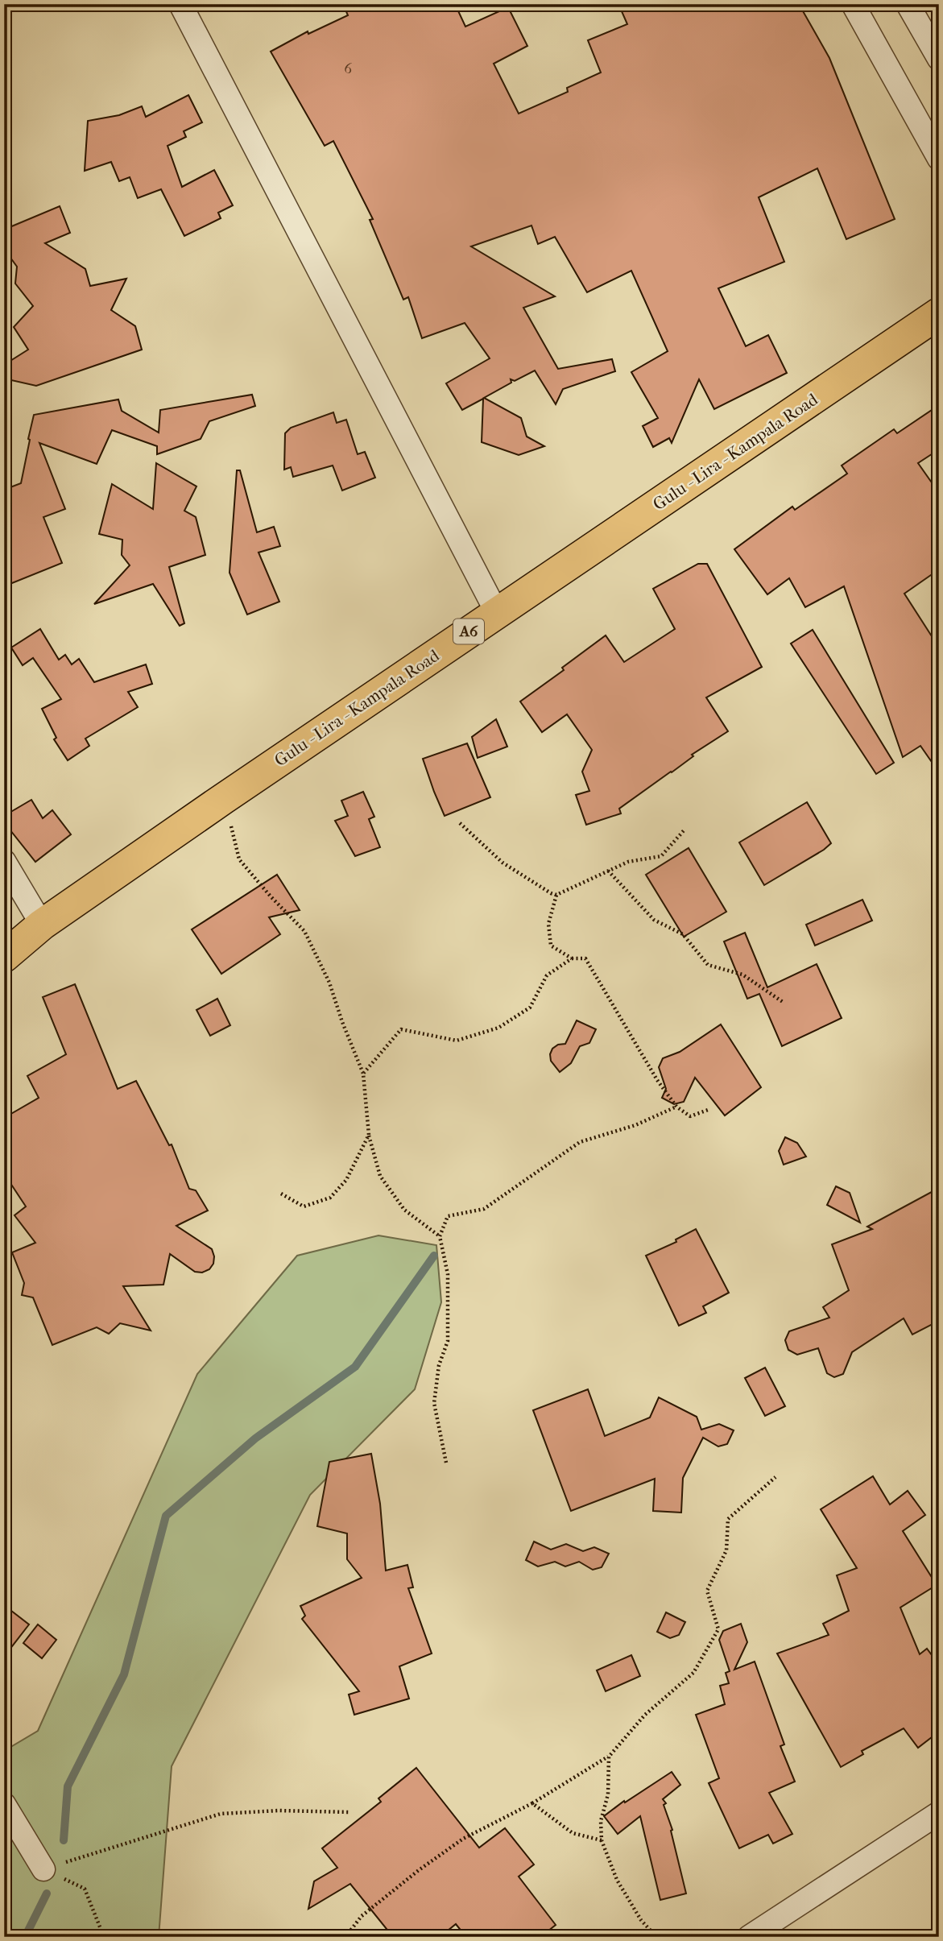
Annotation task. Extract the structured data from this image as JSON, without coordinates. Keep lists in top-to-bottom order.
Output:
{
  "streets": {
    "main road": ["Gulu - Lira - Kampala Road", "A6"]
  },
  "house_numbers": ["6"]
}
